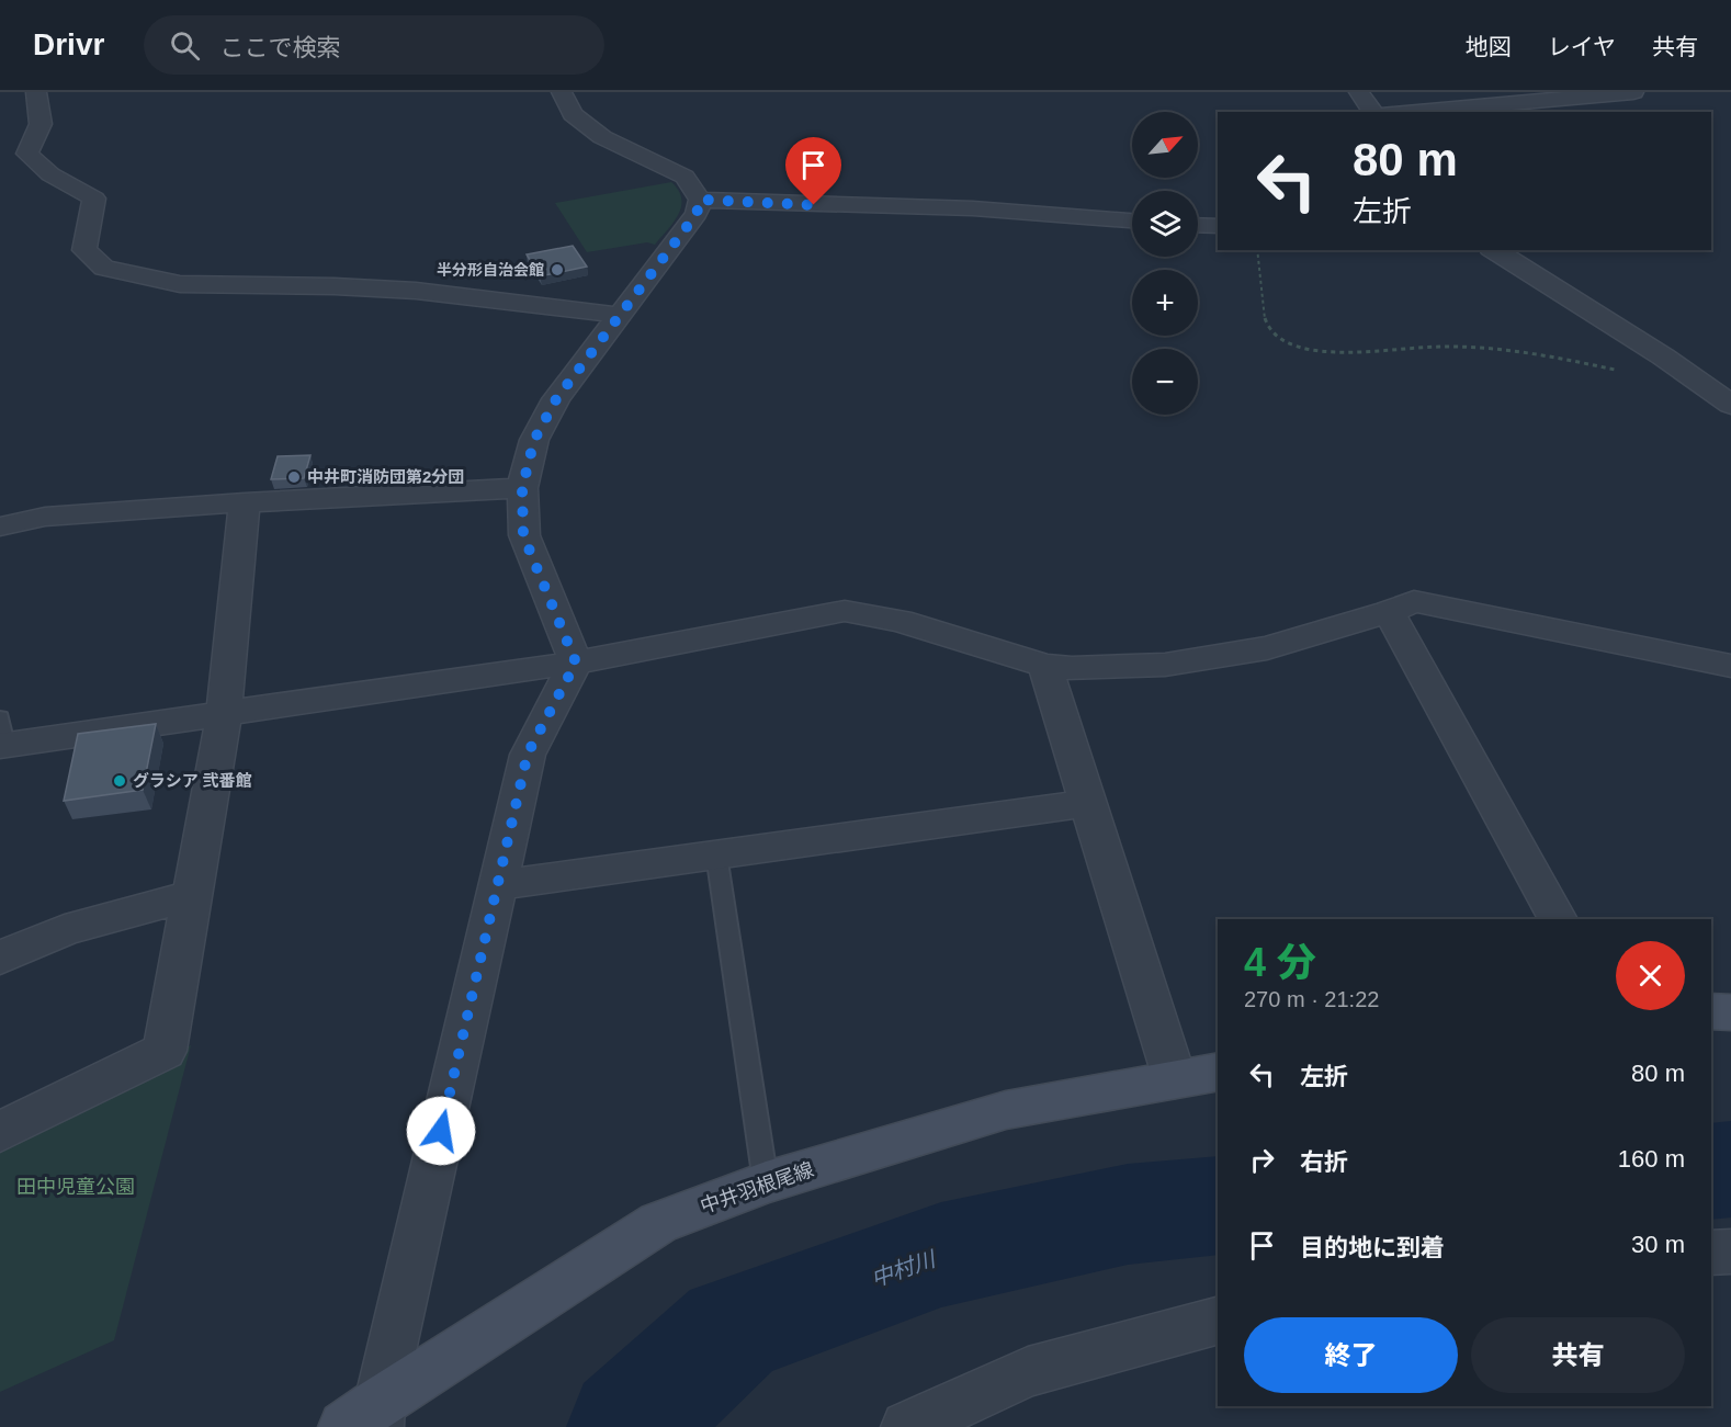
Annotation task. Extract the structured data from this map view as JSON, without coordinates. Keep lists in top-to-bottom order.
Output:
{
  "streets": {
    "main road": ["中井羽根尾線"]
  },
  "water": ["中村川"],
  "parks": ["田中児童公園"],
  "places": ["半分形自治会館", "中井町消防団第2分団", "グラシア 弐番館"],
  "north": "top right",
  "page": {
    "header": "Drivr",
    "search": "ここで検索",
    "nav": ["地図", "レイヤ", "共有"],
    "map_buttons": ["+", "−"],
    "turn": ["80 m", "左折"],
    "heading": ["4 分", "270 m · 21:22"],
    "list": [
      {
        "name": "左折",
        "value": "80 m"
      },
      {
        "name": "右折",
        "value": "160 m"
      },
      {
        "name": "目的地に到着",
        "value": "30 m"
      }
    ],
    "buttons": ["終了", "共有"]
  }
}
